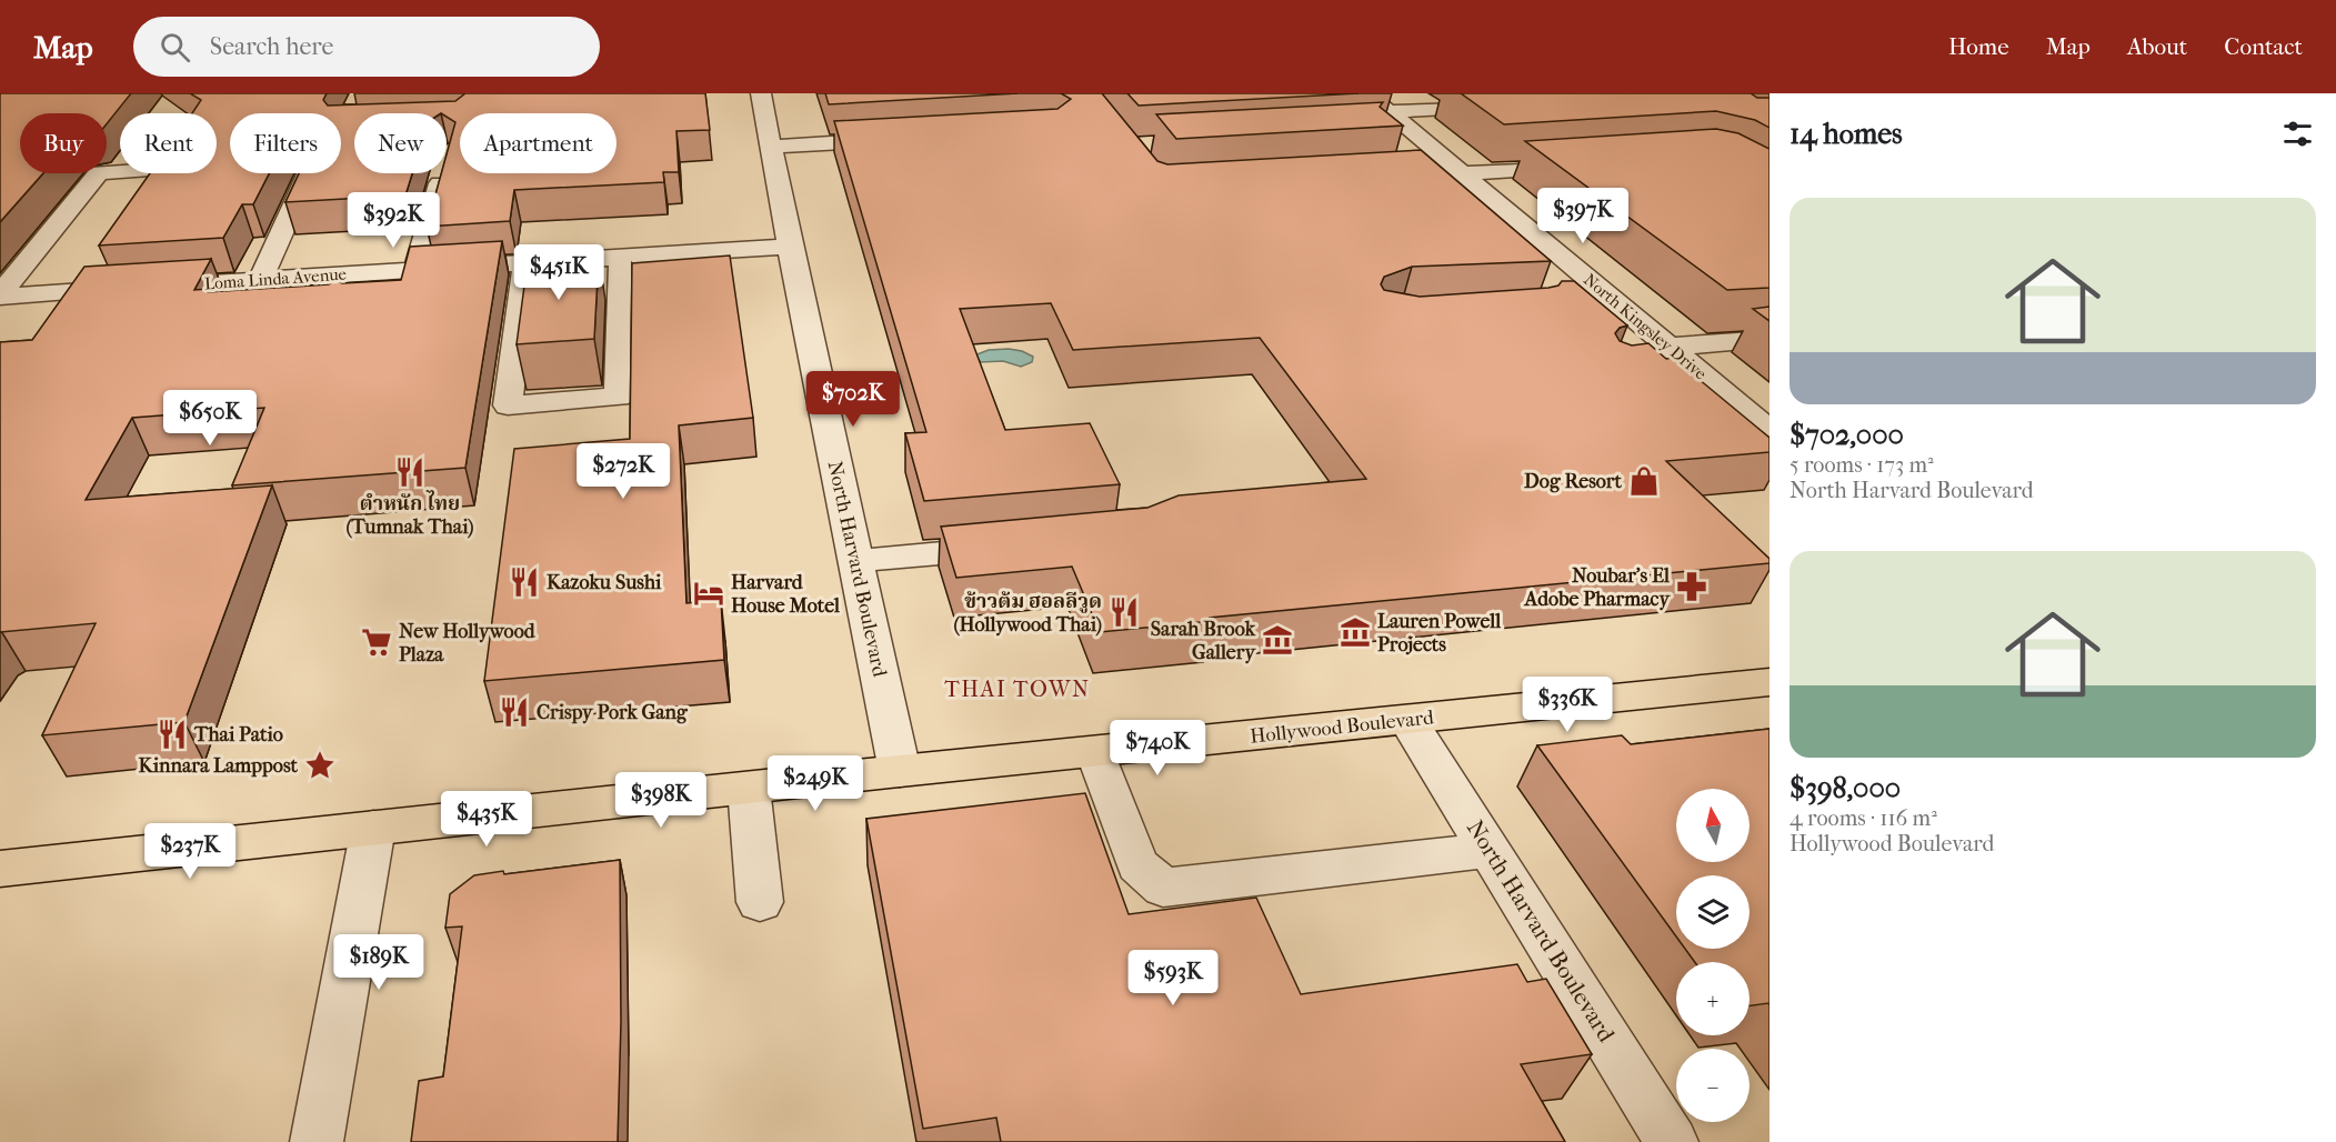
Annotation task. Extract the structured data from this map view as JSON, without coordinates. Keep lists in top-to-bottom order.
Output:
{
  "streets": {
    "main road": ["Hollywood Boulevard"],
    "street": ["Loma Linda Avenue", "North Kingsley Drive", "North Harvard Boulevard"]
  },
  "crossings": [
    ["Loma Linda Avenue", "North Harvard Boulevard"],
    ["North Harvard Boulevard", "Hollywood Boulevard"]
  ],
  "districts": ["THAI TOWN"],
  "places": {
    "restaurant": [
      "ตำหนัก ไทย (Tumnak Thai)",
      "Kazoku Sushi",
      "ข้าวต้ม ฮอลลีวูด (Hollywood Thai)",
      "Crispy Pork Gang",
      "Thai Patio"
    ],
    "shop": ["Dog Resort"],
    "pharmacy": ["Noubar's El Adobe Pharmacy"],
    "hotel": ["Harvard House Motel"],
    "museum": ["Lauren Powell Projects", "Sarah Brook Gallery"],
    "supermarket": ["New Hollywood Plaza"],
    "place": ["Kinnara Lamppost"]
  },
  "north": "top",
  "page": {
    "header": "Map",
    "search": "Search here",
    "nav": [
      "Home",
      "Map",
      "About",
      "Contact"
    ],
    "heading": "14 homes",
    "chip": [
      "Buy",
      "Rent",
      "Filters",
      "New",
      "Apartment"
    ],
    "list": [
      {
        "name": "$702,000",
        "note": "5 rooms · 173 m² · North Harvard Boulevard"
      },
      {
        "name": "$398,000",
        "note": "4 rooms · 116 m² · Hollywood Boulevard"
      }
    ],
    "price": [
      "$397K",
      "$392K",
      "$451K",
      "$702K",
      "$650K",
      "$272K",
      "$336K",
      "$740K",
      "$249K",
      "$398K",
      "$435K",
      "$237K",
      "$189K",
      "$593K"
    ],
    "map_buttons": ["+", "−"]
  }
}
